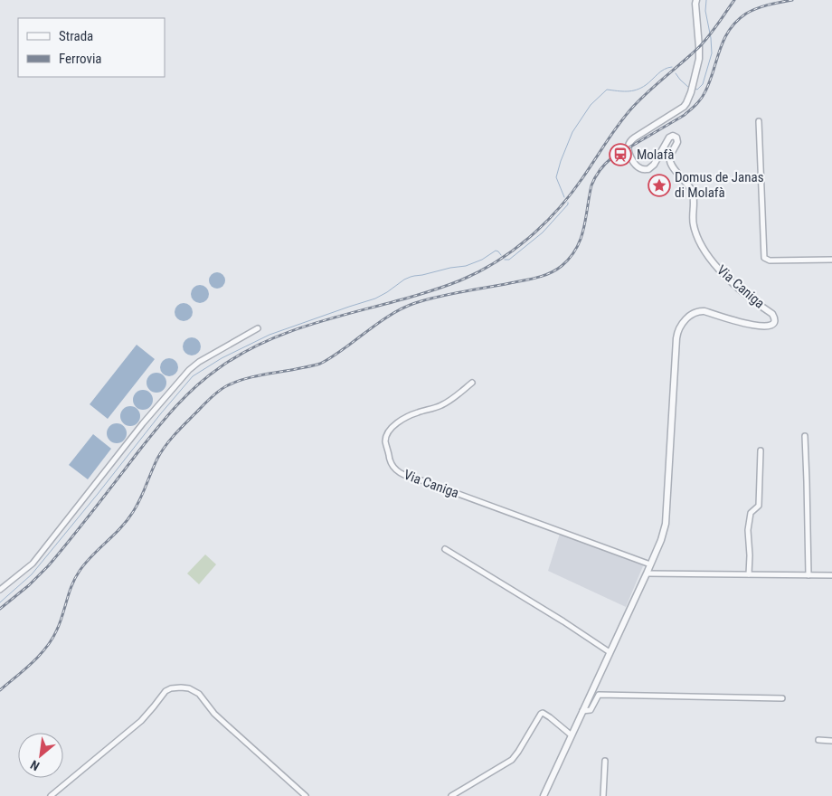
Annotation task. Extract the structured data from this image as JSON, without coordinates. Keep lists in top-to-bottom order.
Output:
{
  "streets": {
    "street": ["Via Caniga"]
  },
  "places": {
    "station": ["Molafà"],
    "place": ["Domus de Janas di Molafà"]
  },
  "legend": ["Strada", "Ferrovia"],
  "north": "bottom left"
}
